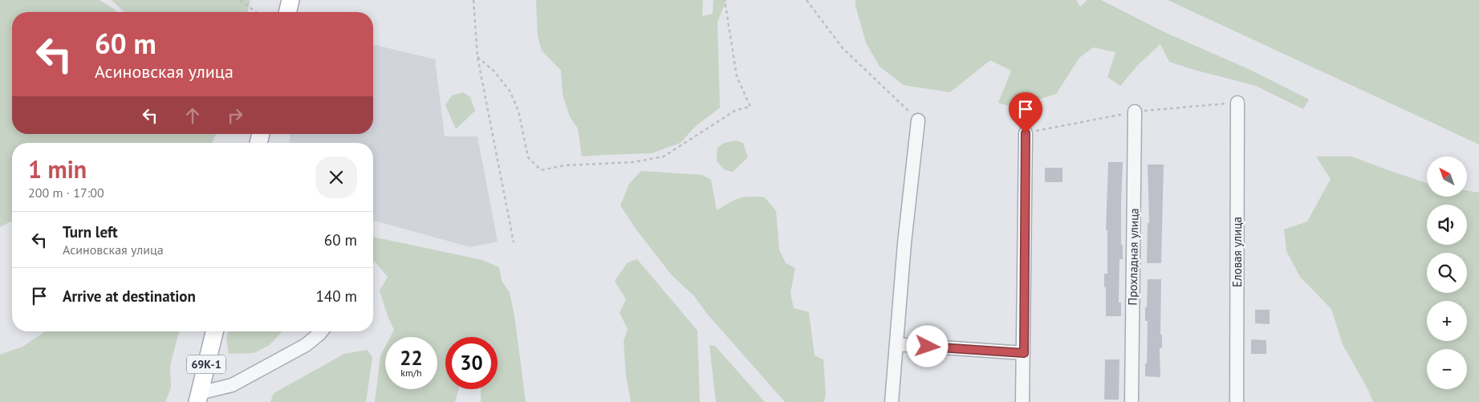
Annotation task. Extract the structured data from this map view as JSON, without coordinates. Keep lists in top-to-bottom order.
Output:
{
  "streets": {
    "main road": ["69К-1"],
    "street": ["Еловая улица", "Прохладная улица"]
  },
  "north": "top left",
  "page": {
    "turn": ["60 m", "Асиновская улица"],
    "heading": ["1 min", "200 m · 17:00"],
    "map_buttons": ["+", "−"],
    "list": [
      {
        "name": "Turn left",
        "note": "Асиновская улица",
        "value": "60 m"
      },
      {
        "name": "Arrive at destination",
        "value": "140 m"
      }
    ],
    "speed": "22 km/h",
    "limit": "30"
  }
}
